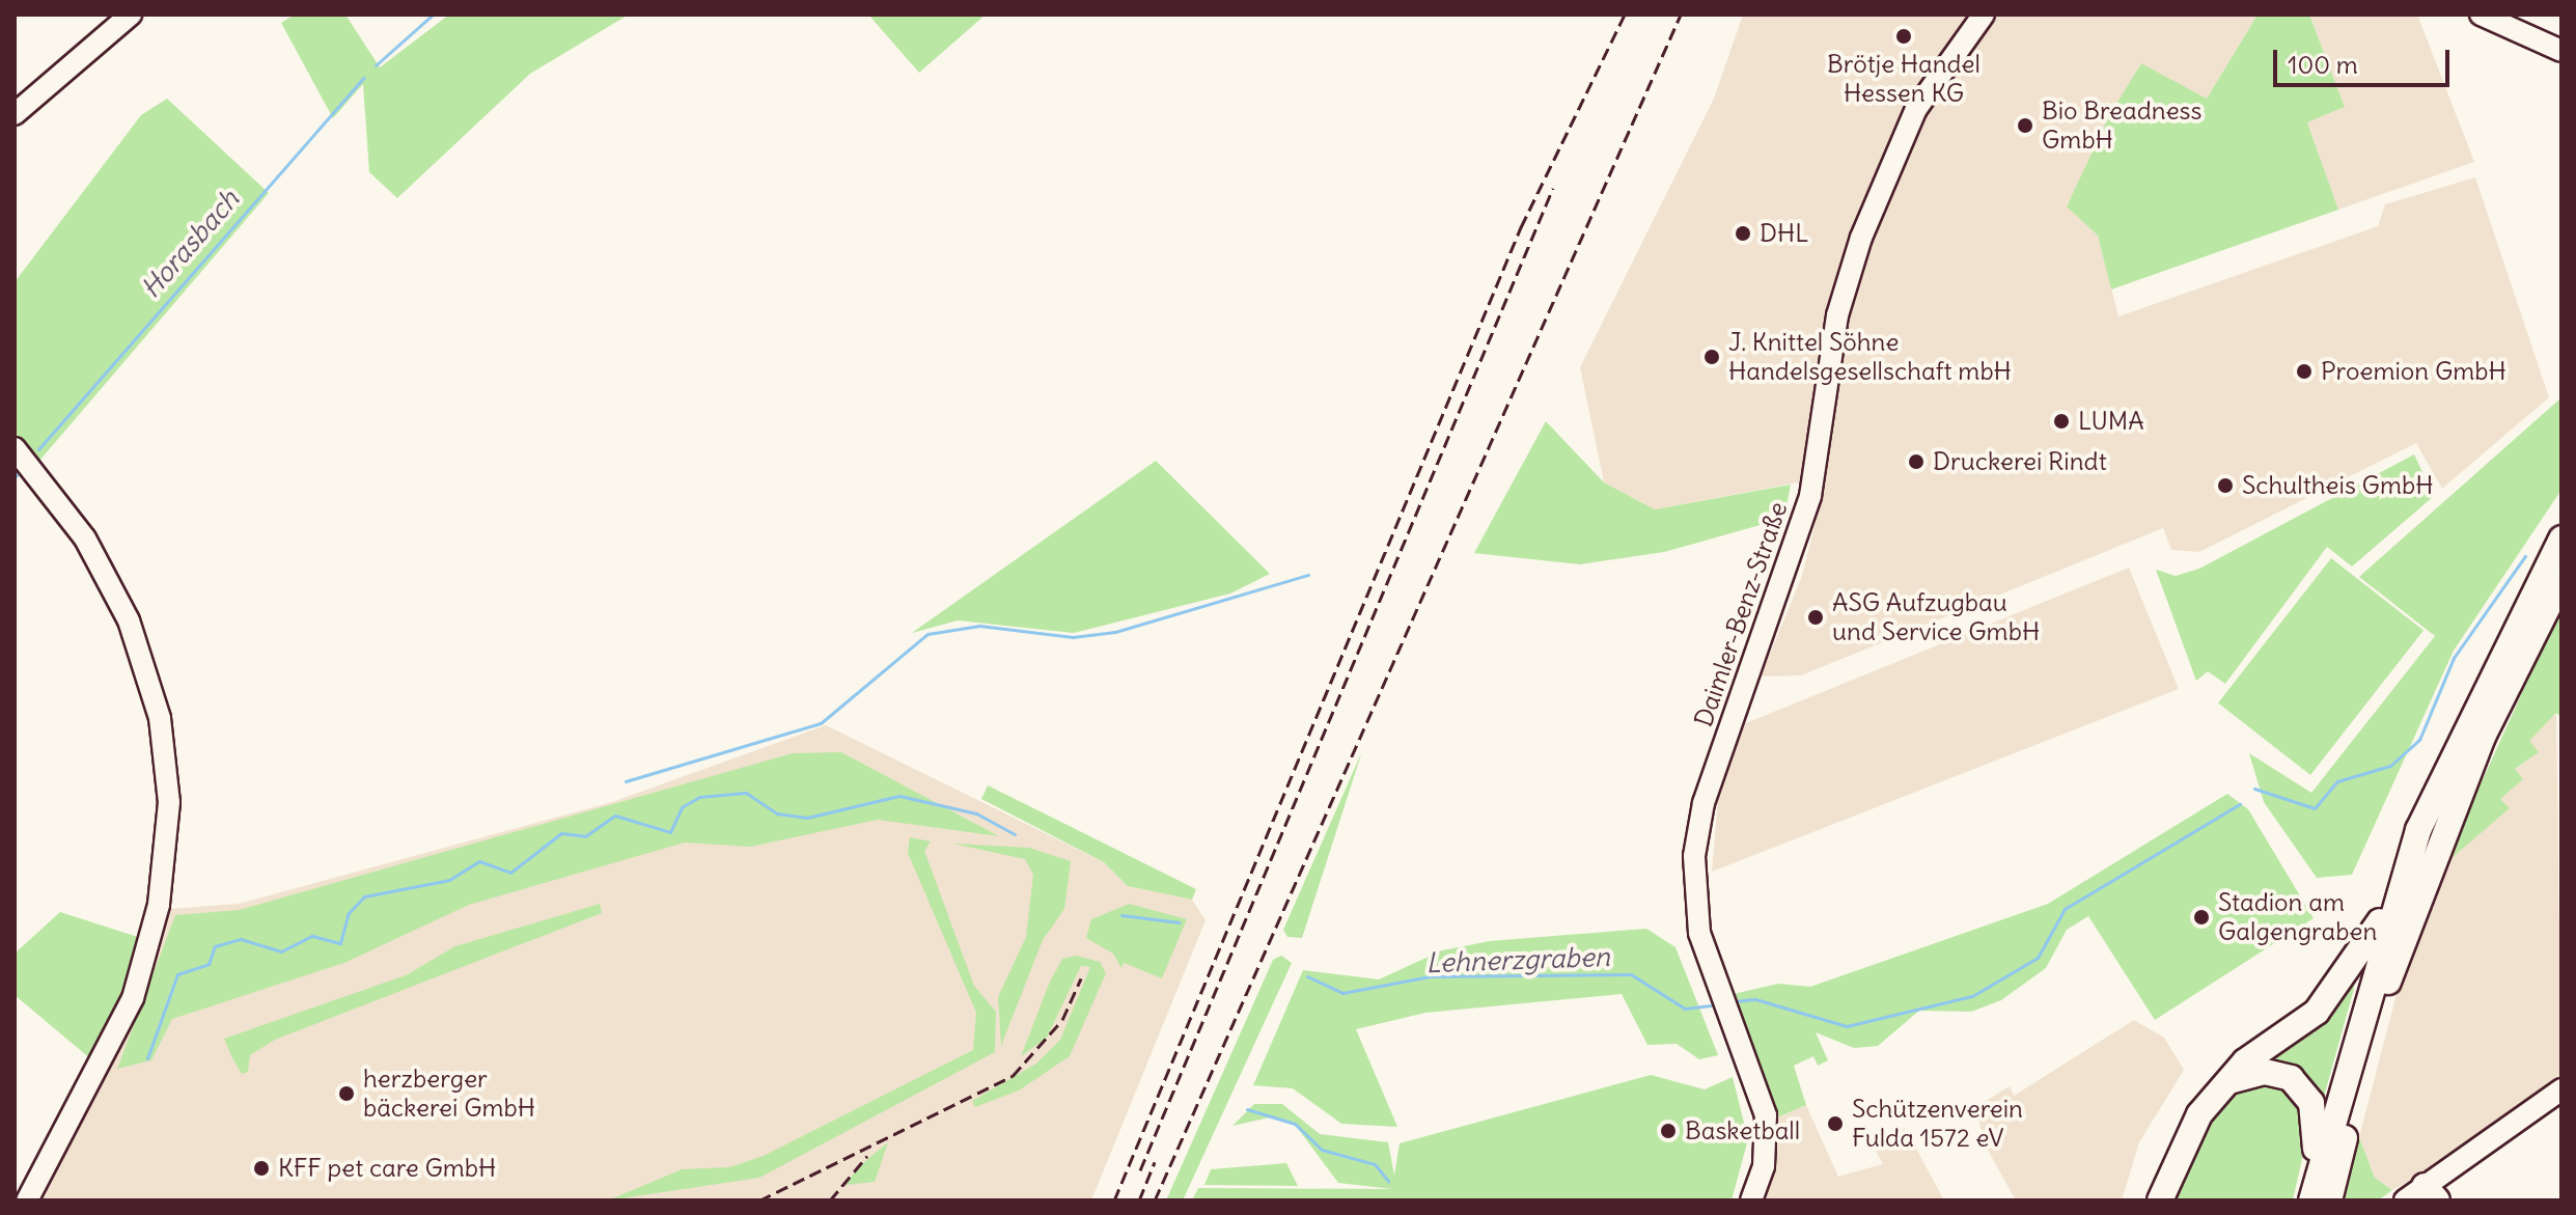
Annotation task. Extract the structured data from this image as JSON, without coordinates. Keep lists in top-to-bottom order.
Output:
{
  "streets": {
    "street": ["Daimler-Benz-Straße"]
  },
  "water": ["Horasbach", "Lehnerzgraben"],
  "places": [
    "Brötje Handel Hessen KG",
    "Bio Breadness GmbH",
    "DHL",
    "J. Knittel Söhne Handelsgesellschaft mbH",
    "Proemion GmbH",
    "LUMA",
    "Druckerei Rindt",
    "Schultheis GmbH",
    "ASG Aufzugbau und Service GmbH",
    "Stadion am Galgengraben",
    "herzberger bäckerei GmbH",
    "Schützenverein Fulda 1572 eV",
    "Basketball",
    "KFF pet care GmbH"
  ],
  "scale_bar": "100 m"
}
